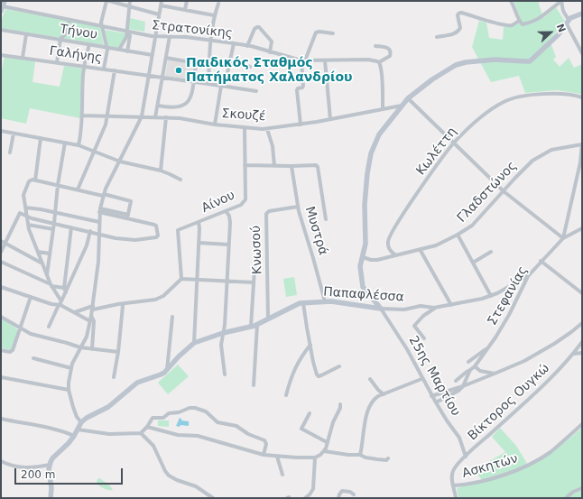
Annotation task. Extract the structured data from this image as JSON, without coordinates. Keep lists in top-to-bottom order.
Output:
{
  "streets": {
    "street": [
      "Στρατονίκης",
      "Τήνου",
      "Γαλήνης",
      "Σκουζέ",
      "Κωλέττη",
      "Γλαδστώνος",
      "Αίνου",
      "Μυστρά",
      "Κνωσού",
      "Παπαφλέσσα",
      "Στεφανίας",
      "25ης Μαρτίου",
      "Βίκτορος Ουγκώ",
      "Ασκητών"
    ]
  },
  "crossings": [
    ["Σκουζέ", "Αίνου"],
    ["Κωλέττη", "Γλαδστώνος"],
    ["Μυστρά", "Κνωσού"],
    ["Μυστρά", "Παπαφλέσσα"],
    ["Κνωσού", "Παπαφλέσσα"],
    ["Παπαφλέσσα", "Στεφανίας"],
    ["Παπαφλέσσα", "25ης Μαρτίου"],
    ["25ης Μαρτίου", "Βίκτορος Ουγκώ"],
    ["Βίκτορος Ουγκώ", "Ασκητών"]
  ],
  "places": ["Παιδικός Σταθμός Πατήματος Χαλανδρίου"],
  "scale_bar": "200 m",
  "north": "right"
}
